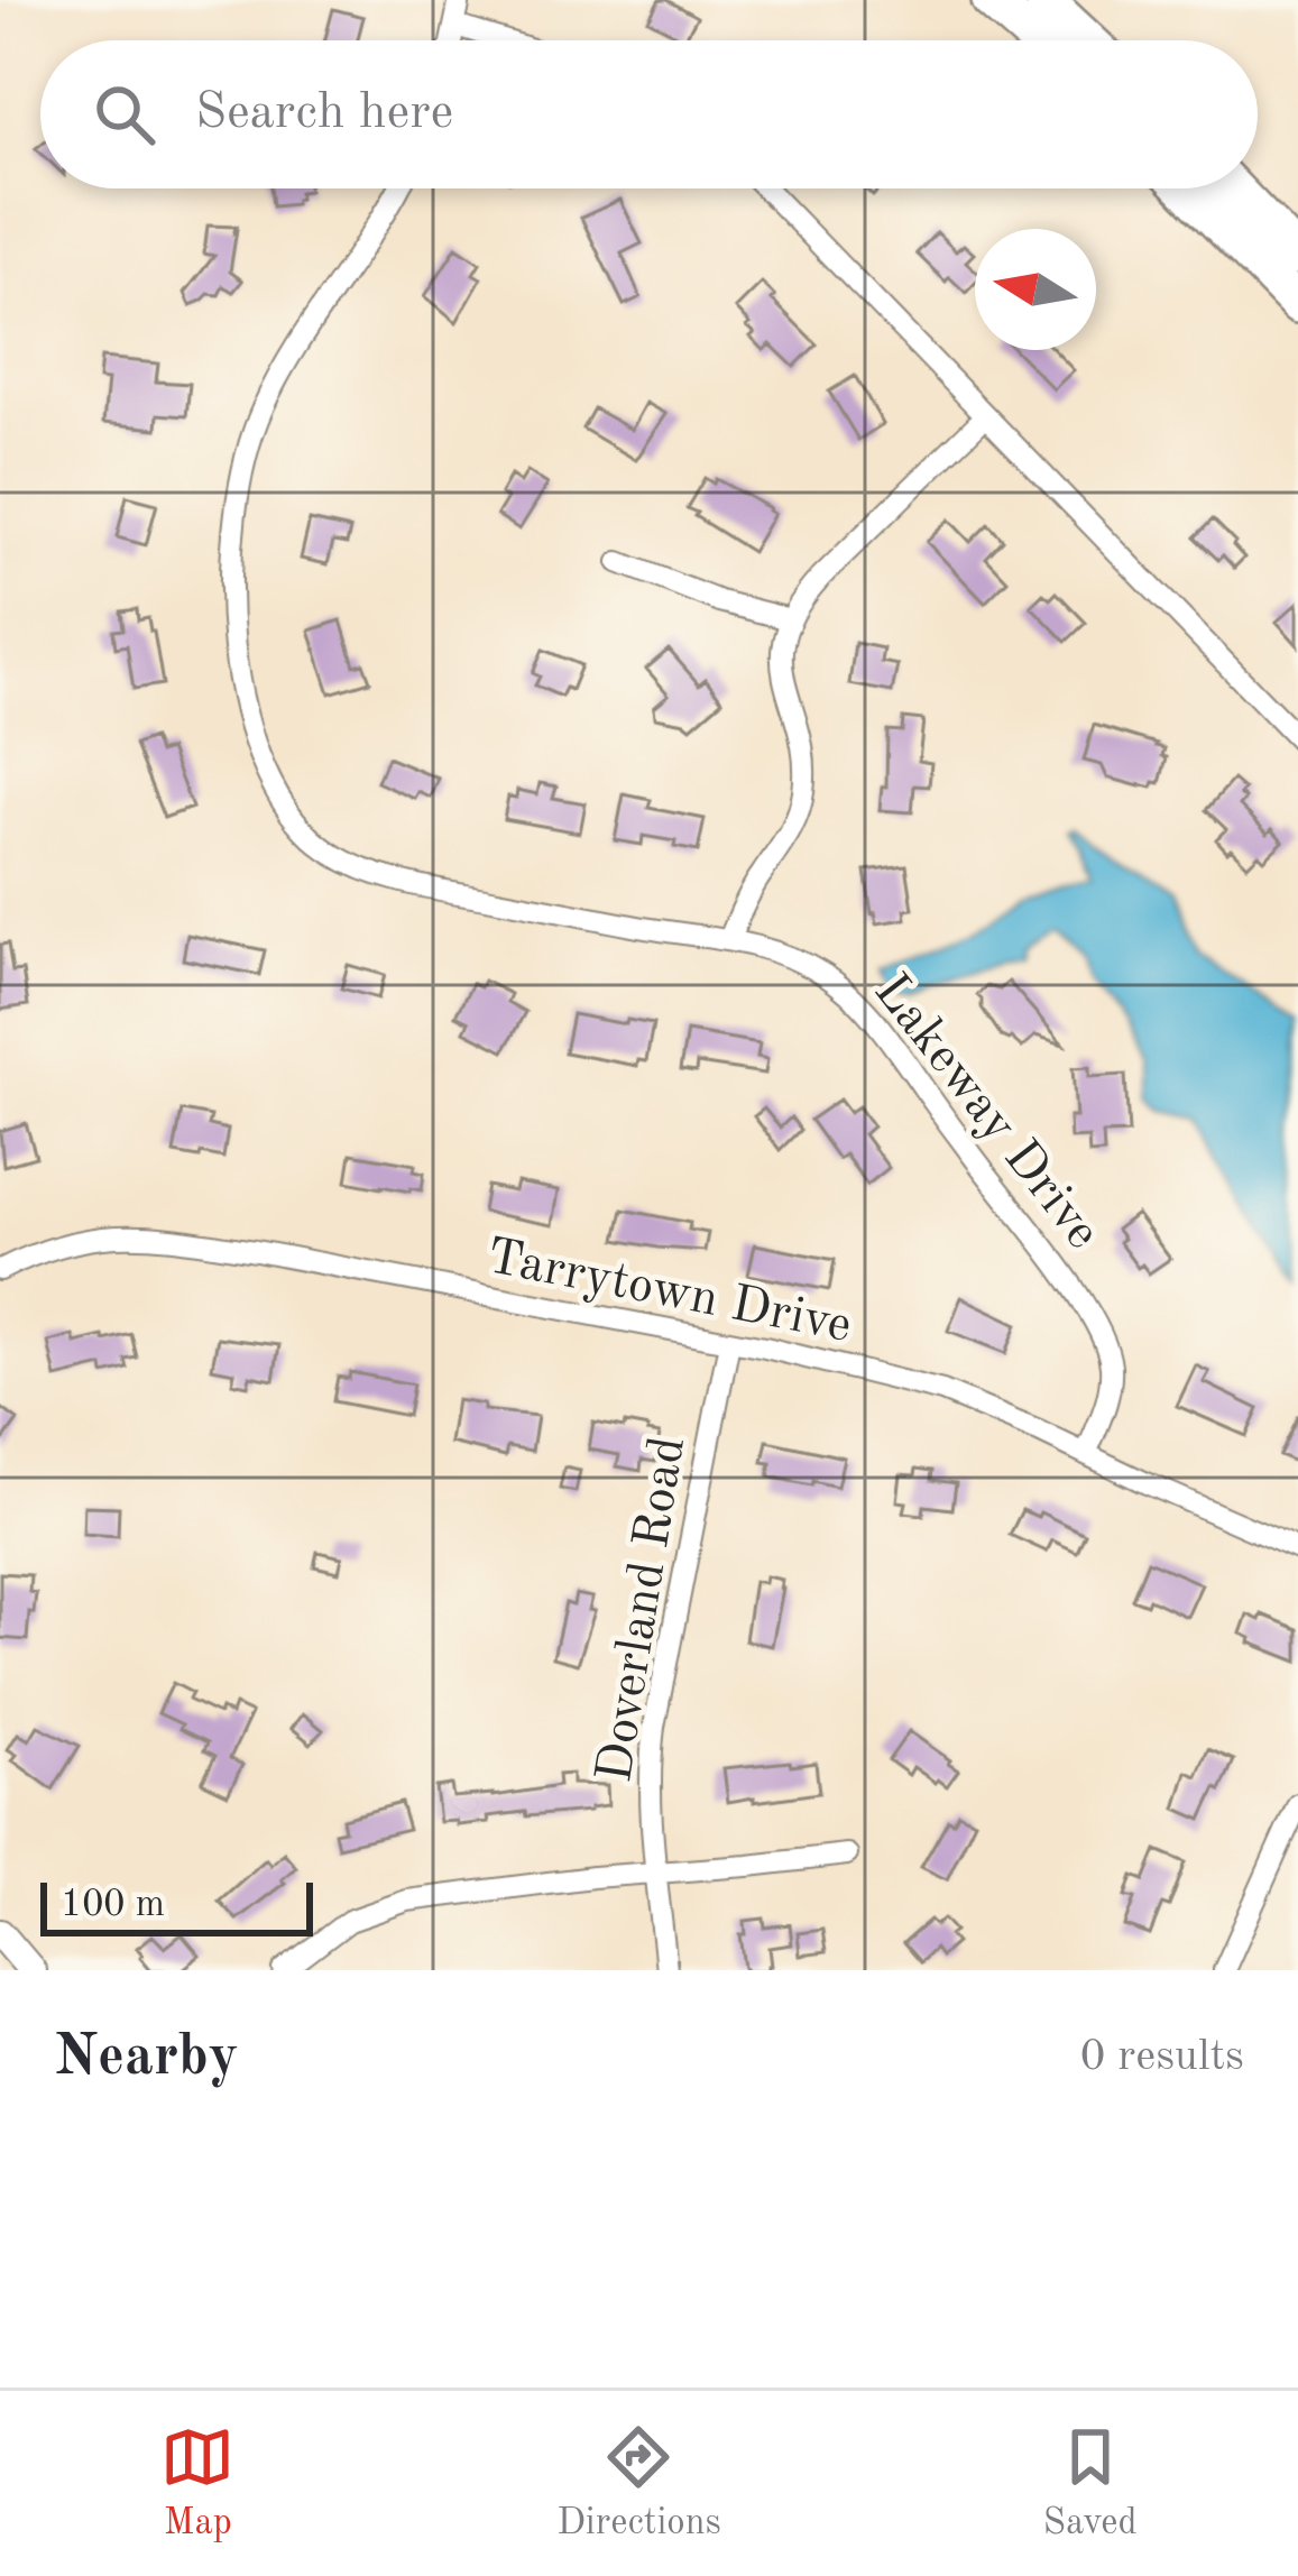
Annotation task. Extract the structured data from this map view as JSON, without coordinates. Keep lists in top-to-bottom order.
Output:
{
  "streets": {
    "street": ["Lakeway Drive", "Tarrytown Drive", "Doverland Road"]
  },
  "crossings": [
    ["Lakeway Drive", "Tarrytown Drive"],
    ["Tarrytown Drive", "Doverland Road"]
  ],
  "scale_bar": "100 m",
  "north": "left",
  "page": {
    "search": "Search here",
    "scale": "100 m",
    "heading": ["Nearby", "0 results"],
    "nav": ["Map", "Directions", "Saved"]
  }
}
